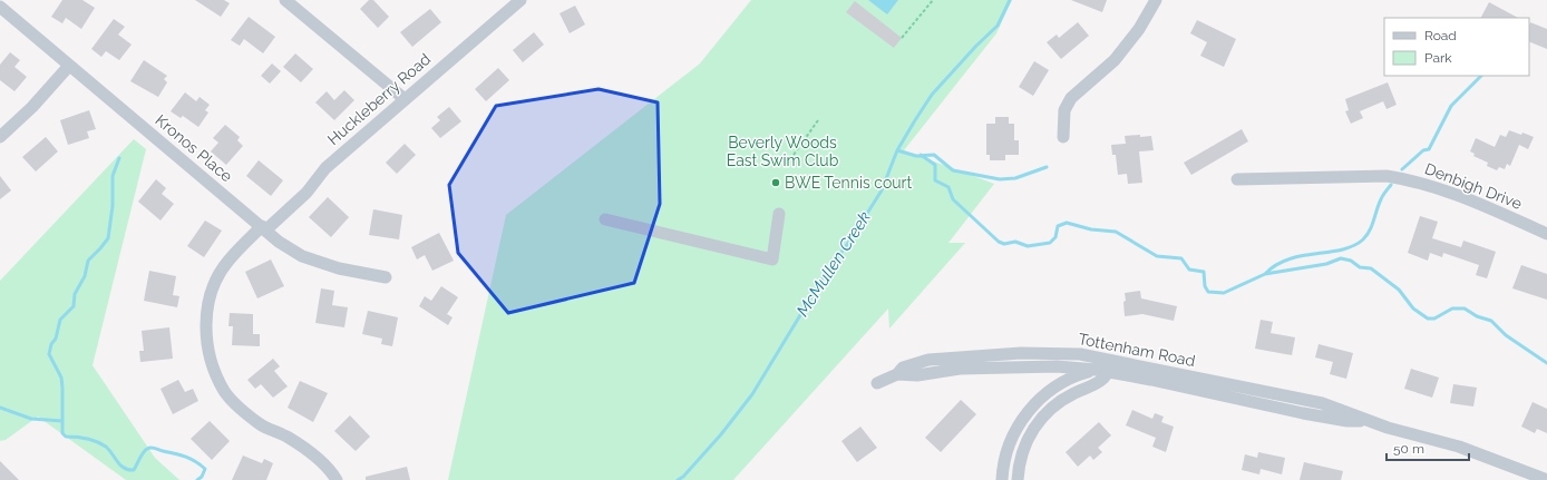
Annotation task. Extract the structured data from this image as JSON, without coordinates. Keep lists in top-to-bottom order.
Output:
{
  "streets": {
    "street": [
      "Huckleberry Road",
      "Kronos Place",
      "Denbigh Drive",
      "Tottenham Road"
    ]
  },
  "crossings": [
    ["Huckleberry Road", "Kronos Place"]
  ],
  "water": ["McMullen Creek"],
  "parks": ["Beverly Woods East Swim Club"],
  "places": ["BWE Tennis court"],
  "legend": ["Road", "Park"],
  "scale_bar": "50 m"
}
